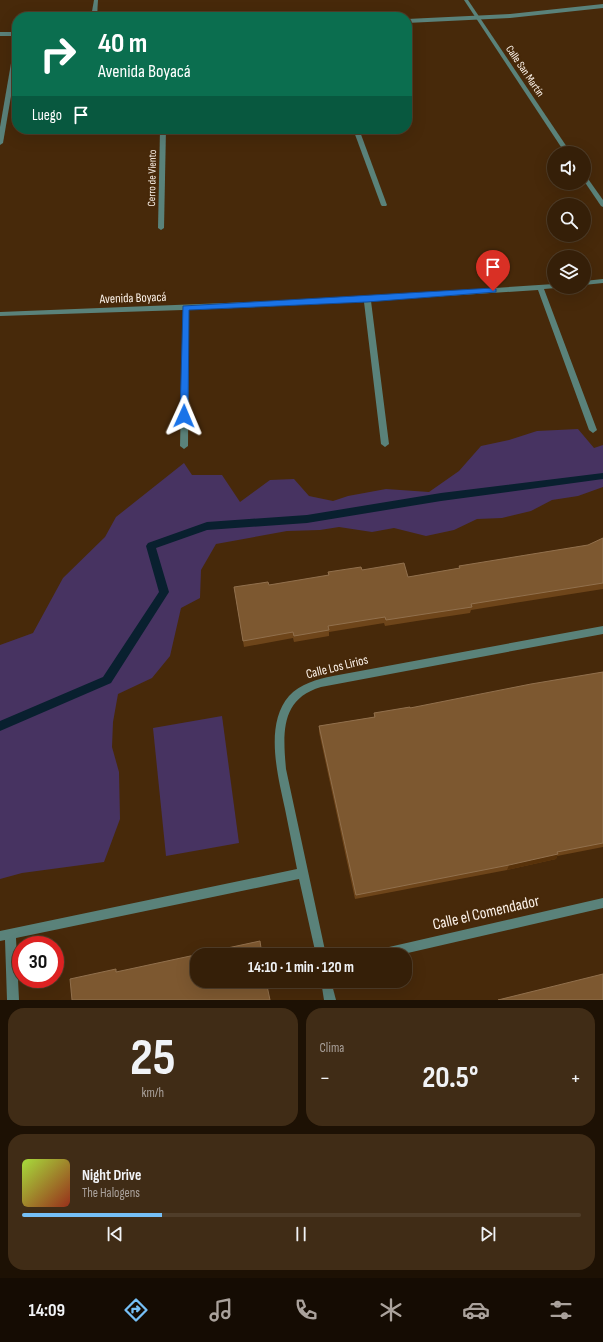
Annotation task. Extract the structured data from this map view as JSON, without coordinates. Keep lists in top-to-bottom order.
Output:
{
  "streets": {
    "street": [
      "Calle San Martín",
      "Cerro de Viento",
      "Avenida Boyacá",
      "Calle Los Lirios",
      "Calle el Comendador"
    ]
  },
  "page": {
    "turn": ["40 m", "Avenida Boyacá"],
    "then": "Luego",
    "limit": "30",
    "trip": "14:10 · 1 min · 120 m",
    "tile": [
      ["25", "km/h"],
      "Clima"
    ],
    "heat": ["−", "20.5°", "+"],
    "song": ["Night Drive", "The Halogens"],
    "tabs": "14:09"
  }
}
